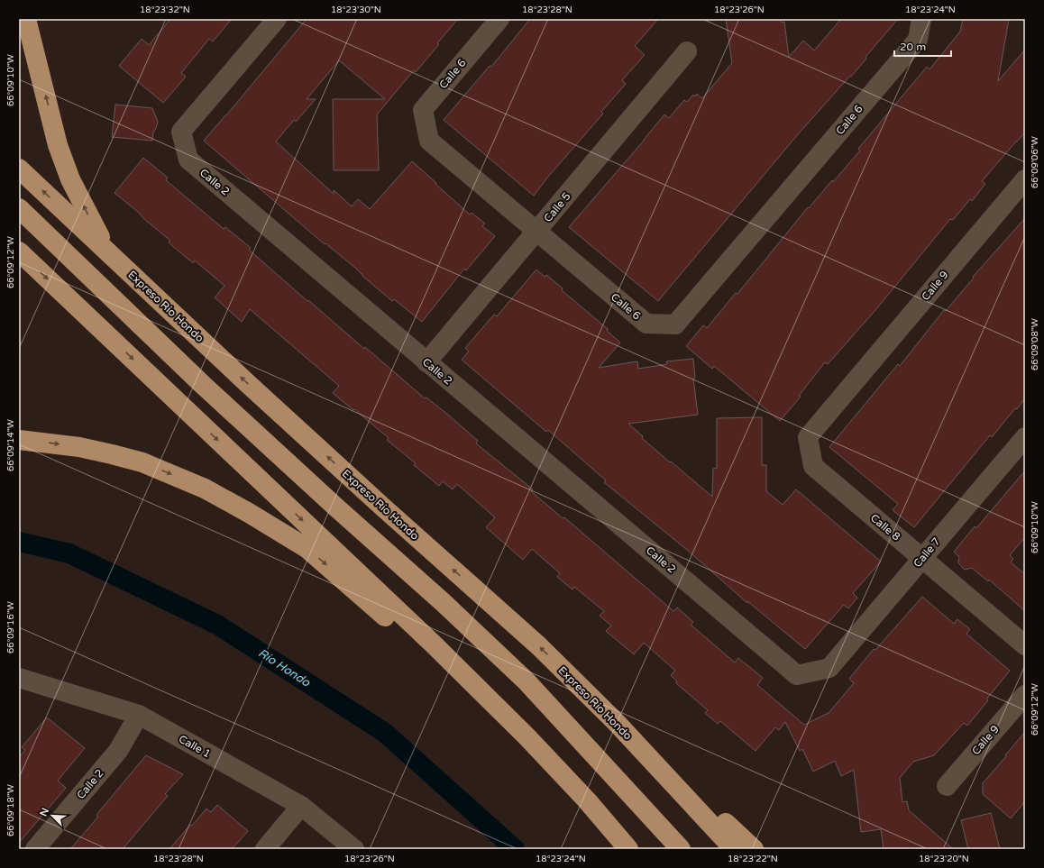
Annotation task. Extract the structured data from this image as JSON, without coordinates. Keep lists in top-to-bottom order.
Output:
{
  "streets": {
    "highway": ["Expreso Río Hondo"],
    "street": [
      "Calle 6",
      "Calle 2",
      "Calle 5",
      "Calle 9",
      "Calle 8",
      "Calle 7",
      "Calle 1"
    ]
  },
  "crossings": [
    ["Calle 6", "Calle 5"],
    ["Calle 2", "Calle 5"],
    ["Calle 2", "Calle 7"],
    ["Calle 2", "Calle 1"],
    ["Calle 9", "Calle 8"],
    ["Calle 8", "Calle 7"]
  ],
  "water": ["Río Hondo"],
  "scale_bar": "20 m",
  "north": "top left",
  "coordinates": [
    "18°23'32\"N",
    "18°23'30\"N",
    "18°23'28\"N",
    "18°23'26\"N",
    "18°23'24\"N",
    "66°09'10\"W",
    "66°09'06\"W",
    "66°09'12\"W",
    "66°09'08\"W",
    "66°09'14\"W",
    "66°09'16\"W",
    "66°09'18\"W",
    "18°23'22\"N",
    "18°23'20\"N"
  ]
}
